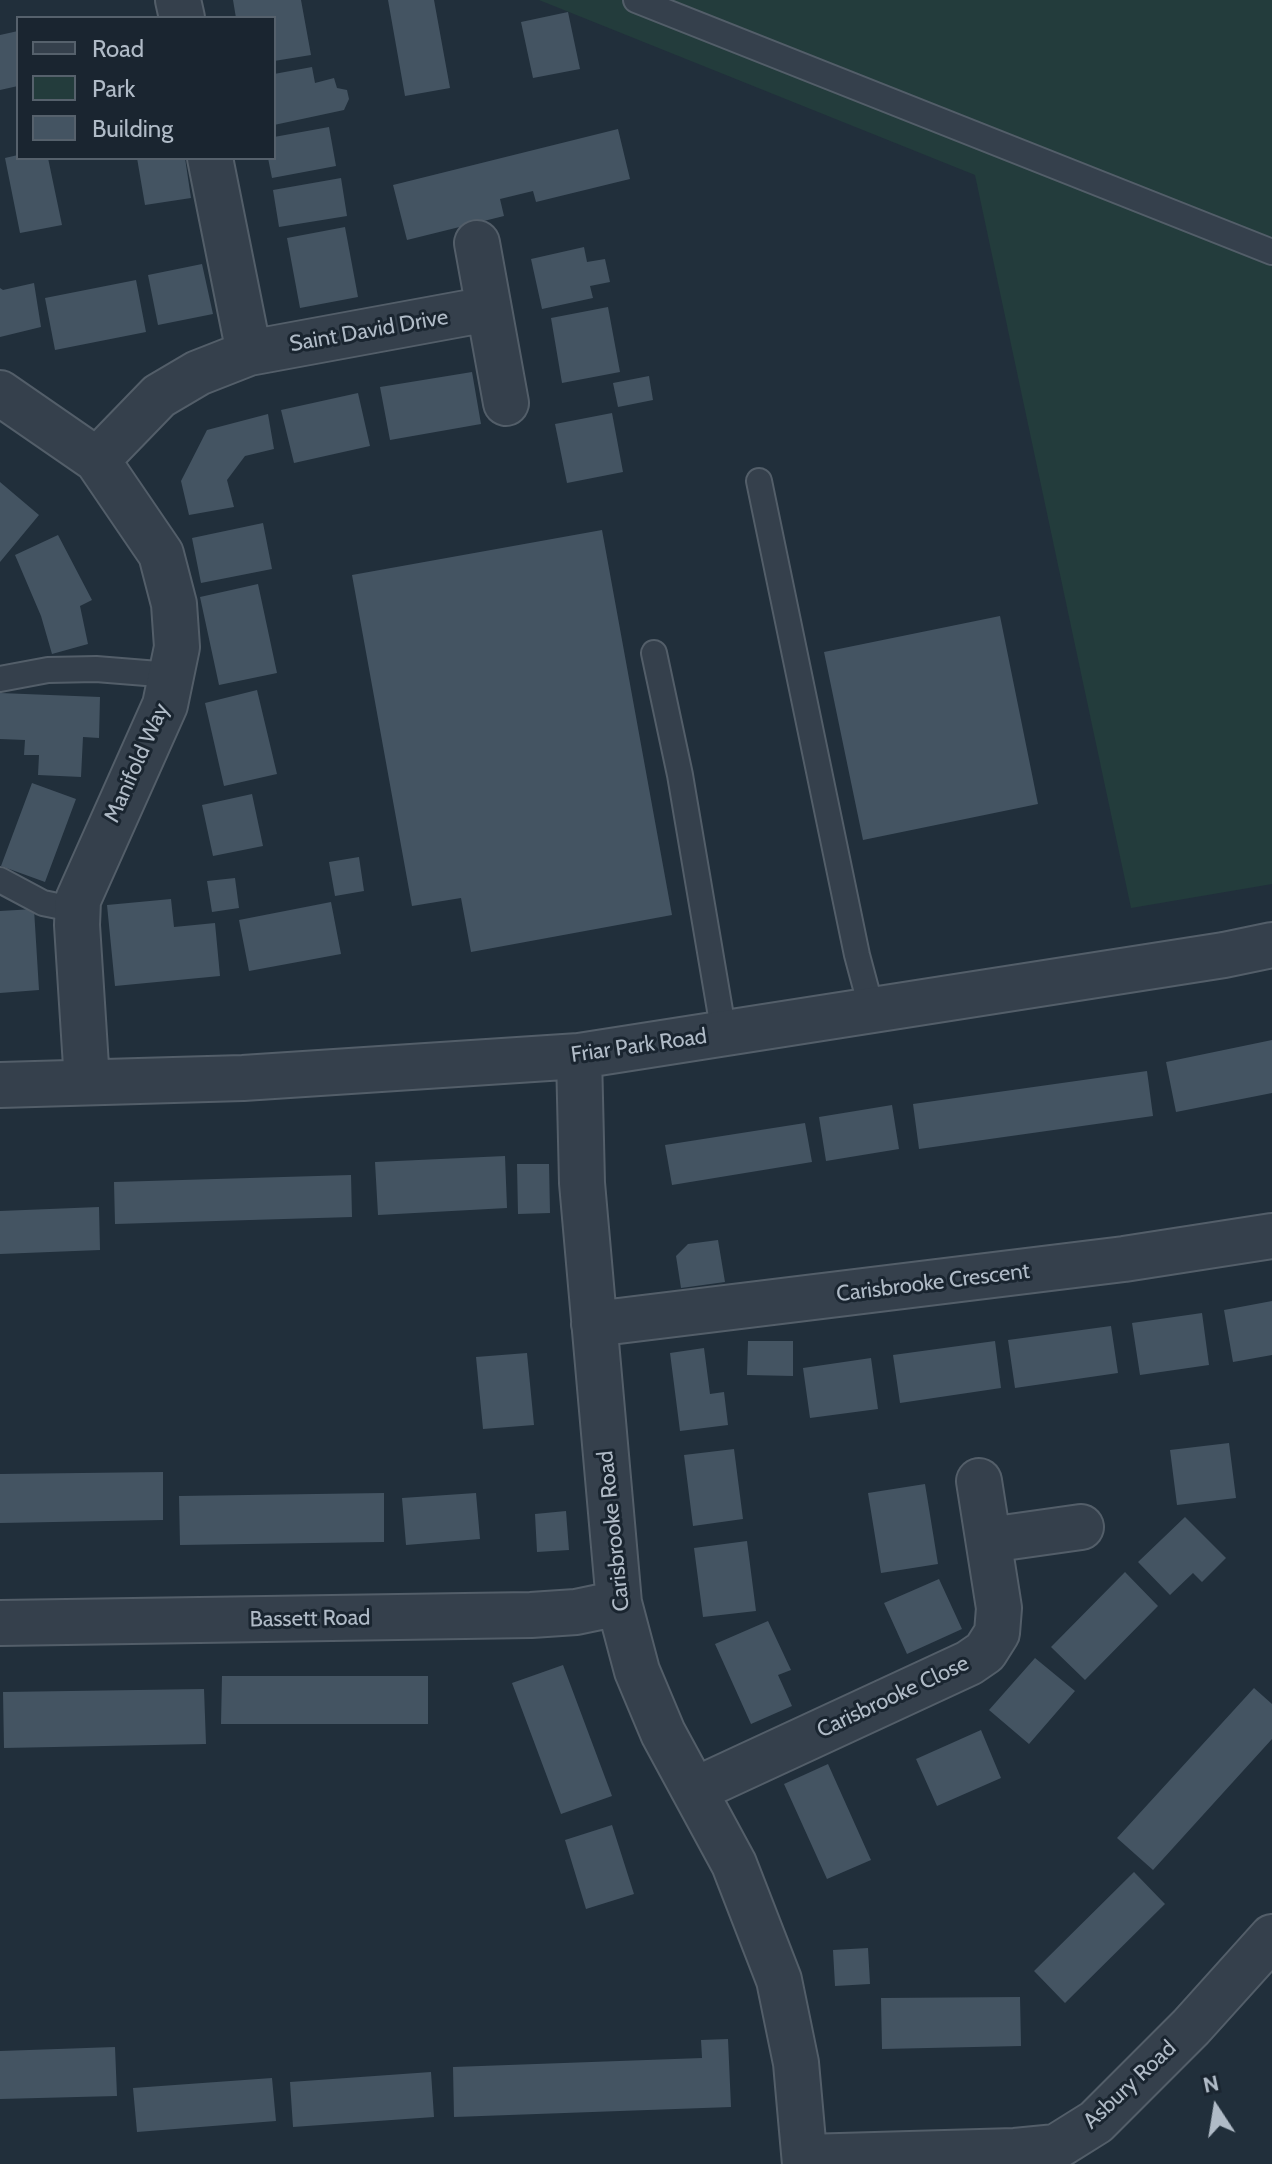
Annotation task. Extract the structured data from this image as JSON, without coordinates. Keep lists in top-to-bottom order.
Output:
{
  "streets": {
    "street": [
      "Saint David Drive",
      "Manifold Way",
      "Friar Park Road",
      "Carisbrooke Crescent",
      "Carisbrooke Road",
      "Bassett Road",
      "Carisbrooke Close",
      "Asbury Road"
    ]
  },
  "crossings": [
    ["Saint David Drive", "Manifold Way"],
    ["Manifold Way", "Friar Park Road"],
    ["Friar Park Road", "Carisbrooke Road"],
    ["Carisbrooke Crescent", "Carisbrooke Road"],
    ["Carisbrooke Road", "Bassett Road"],
    ["Carisbrooke Road", "Carisbrooke Close"],
    ["Carisbrooke Road", "Asbury Road"]
  ],
  "legend": ["Road", "Park", "Building"],
  "north": "top"
}
